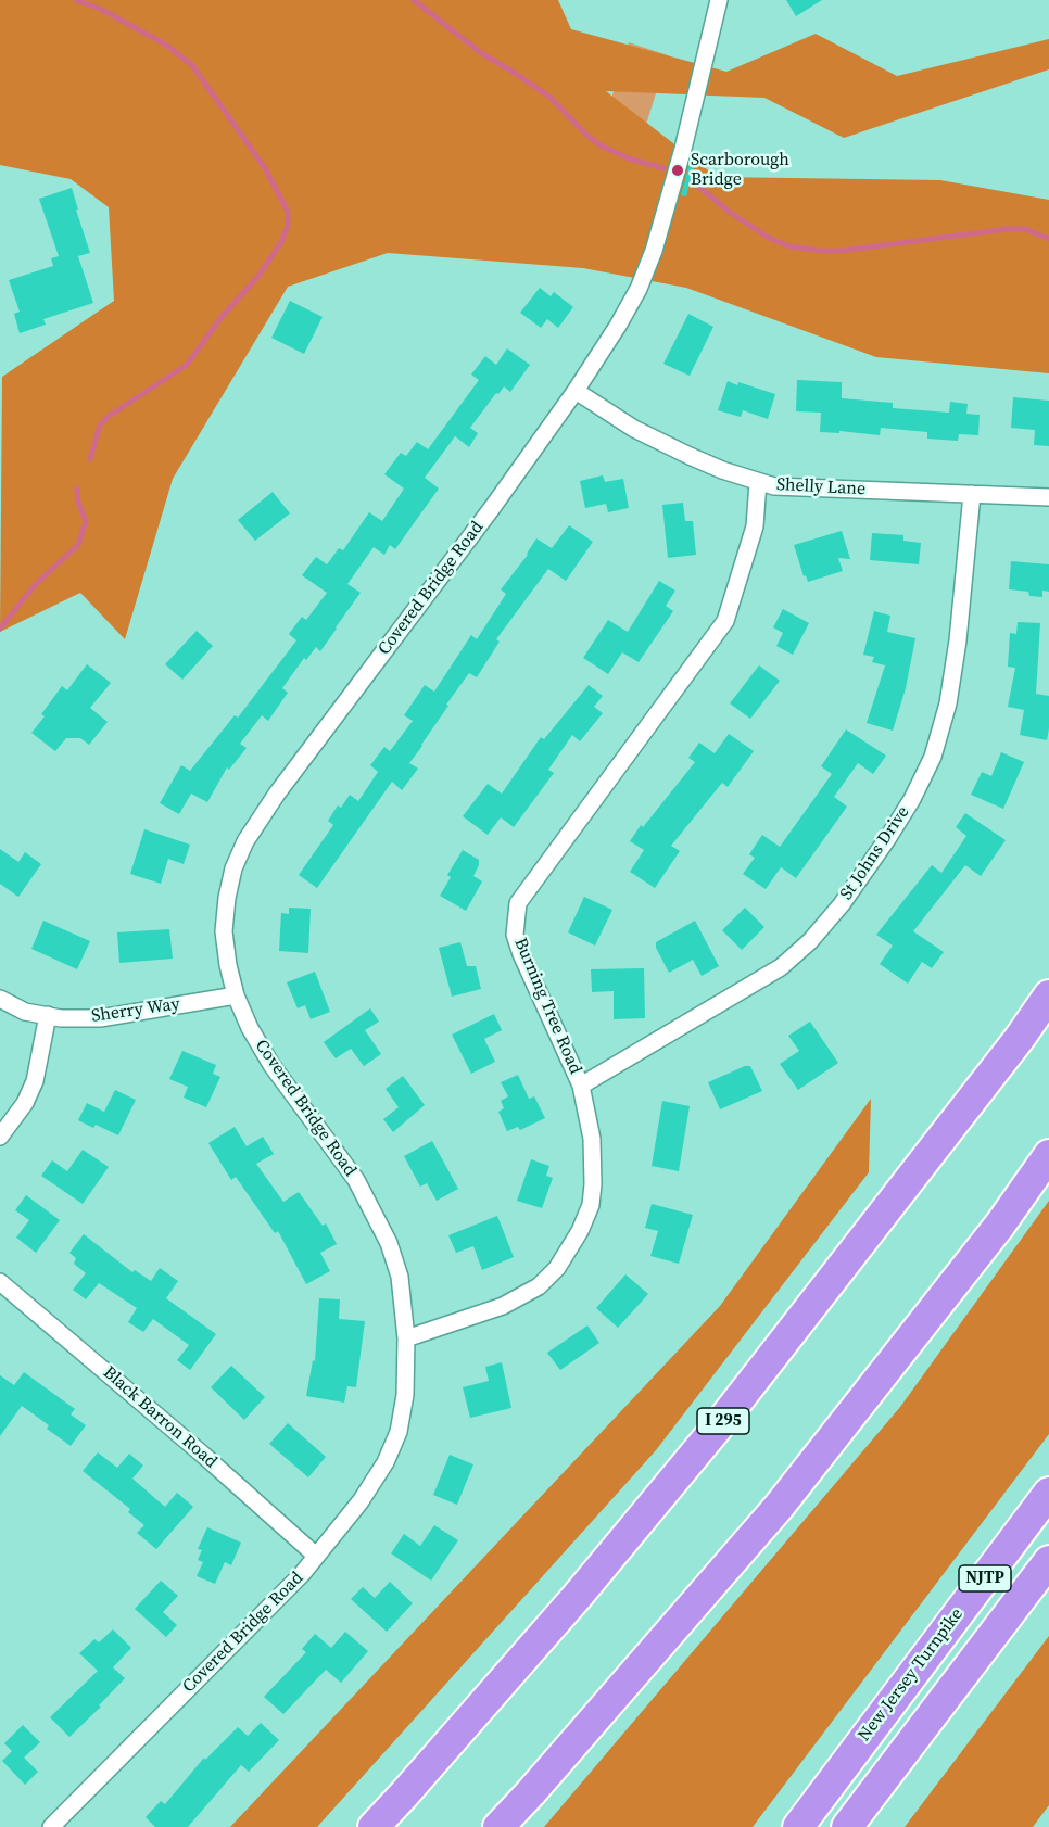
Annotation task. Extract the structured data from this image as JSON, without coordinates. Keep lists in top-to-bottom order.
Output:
{
  "streets": {
    "highway": ["I 295", "NJTP", "New Jersey Turnpike"],
    "street": [
      "Shelly Lane",
      "Covered Bridge Road",
      "St Johns Drive",
      "Burning Tree Road",
      "Sherry Way",
      "Black Barron Road"
    ]
  },
  "crossings": [
    ["Shelly Lane", "Covered Bridge Road"],
    ["Shelly Lane", "St Johns Drive"],
    ["Shelly Lane", "Burning Tree Road"],
    ["Covered Bridge Road", "Burning Tree Road"],
    ["Covered Bridge Road", "Sherry Way"],
    ["Covered Bridge Road", "Black Barron Road"],
    ["St Johns Drive", "Burning Tree Road"]
  ],
  "places": ["Scarborough Bridge"]
}
